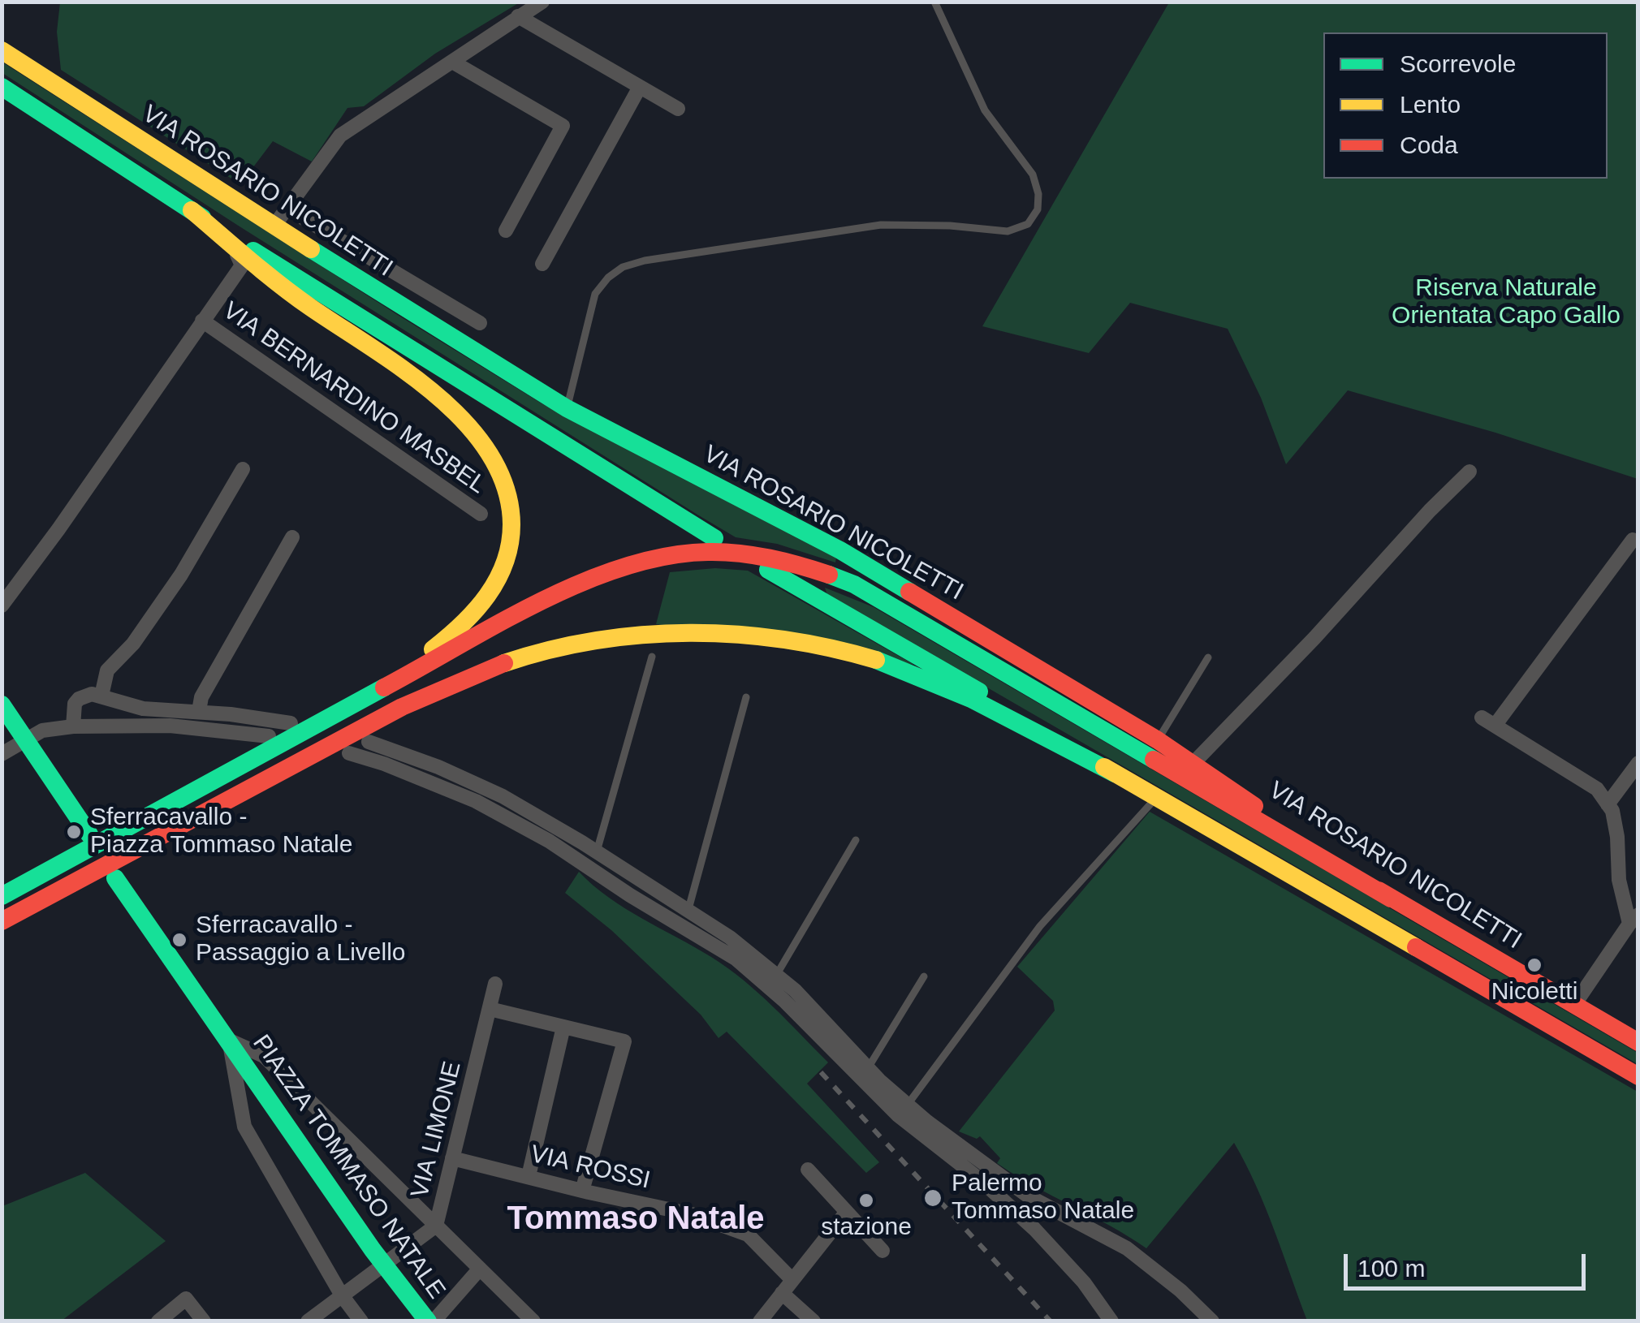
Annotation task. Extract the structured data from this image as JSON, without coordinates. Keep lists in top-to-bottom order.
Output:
{
  "streets": {
    "main road": ["VIA ROSARIO NICOLETTI", "PIAZZA TOMMASO NATALE"],
    "street": ["VIA BERNARDINO MASBEL", "VIA LIMONE", "VIA ROSSI"]
  },
  "crossings": [
    ["VIA LIMONE", "PIAZZA TOMMASO NATALE"],
    ["VIA LIMONE", "VIA ROSSI"]
  ],
  "districts": ["Tommaso Natale"],
  "parks": ["Riserva Naturale Orientata Capo Gallo"],
  "places": [
    "Sferracavallo - Piazza Tommaso Natale",
    "Sferracavallo - Passaggio a Livello",
    "Nicoletti",
    "Palermo Tommaso Natale",
    "stazione"
  ],
  "legend": ["Scorrevole", "Lento", "Coda"],
  "scale_bar": "100 m"
}
